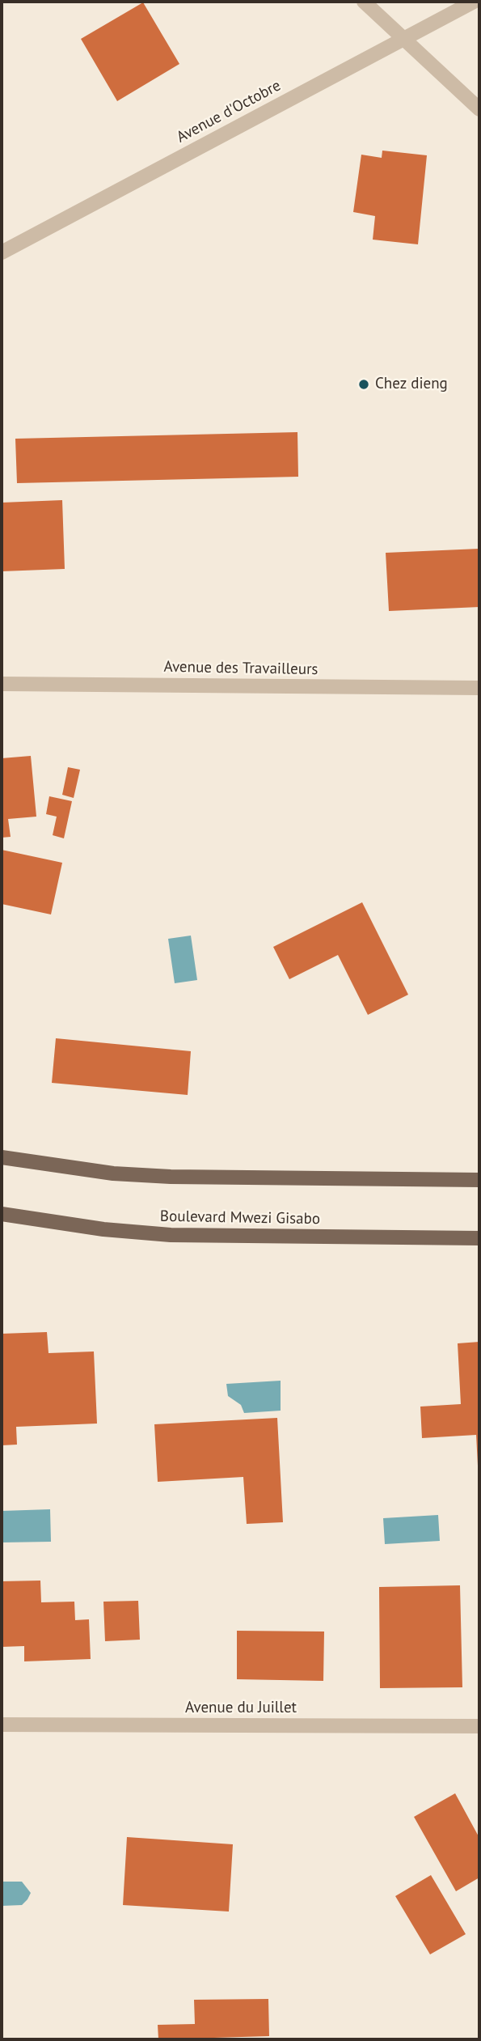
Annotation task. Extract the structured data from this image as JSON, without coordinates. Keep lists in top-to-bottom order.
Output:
{
  "streets": {
    "main road": ["Boulevard Mwezi Gisabo"],
    "street": ["Avenue d'Octobre", "Avenue des Travailleurs", "Avenue du Juillet"]
  },
  "places": ["Chez dieng"]
}
